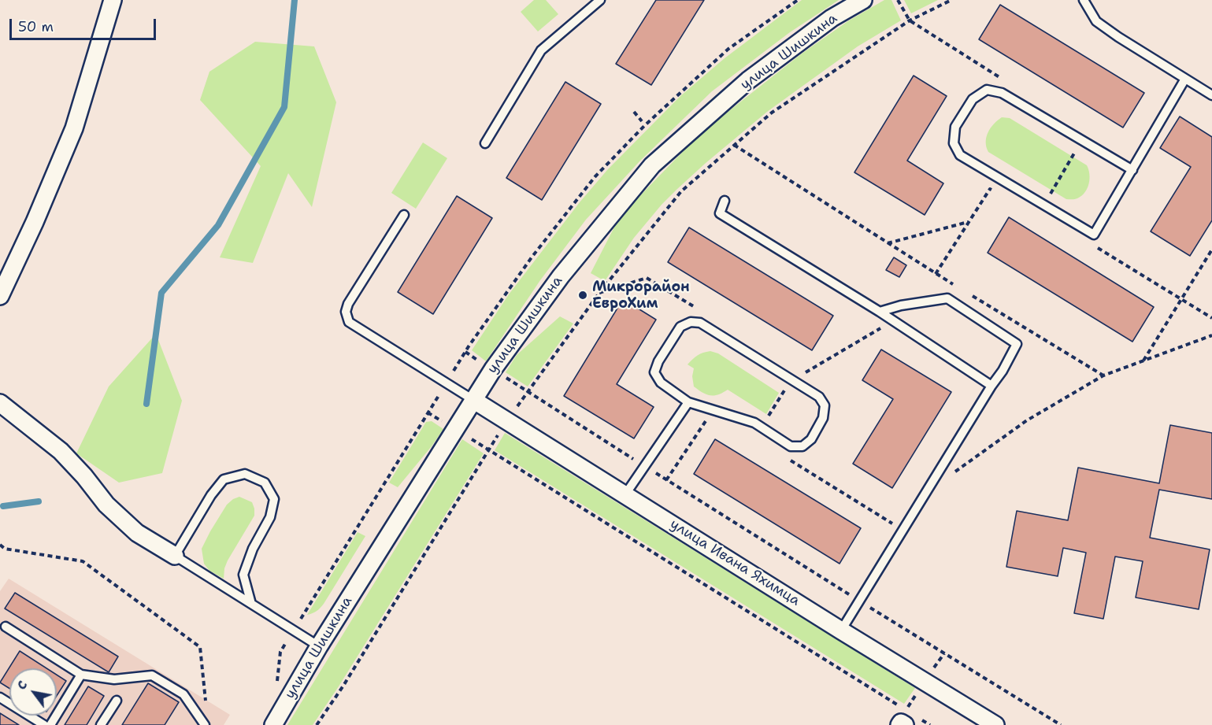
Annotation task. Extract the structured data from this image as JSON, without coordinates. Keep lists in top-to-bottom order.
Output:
{
  "streets": {
    "street": ["улица Шишкина", "улица Ивана Яхимца"]
  },
  "crossings": [
    ["улица Шишкина", "улица Ивана Яхимца"]
  ],
  "places": ["Микрорайон ЕвроХим"],
  "scale_bar": "50 m",
  "north": "top left"
}
